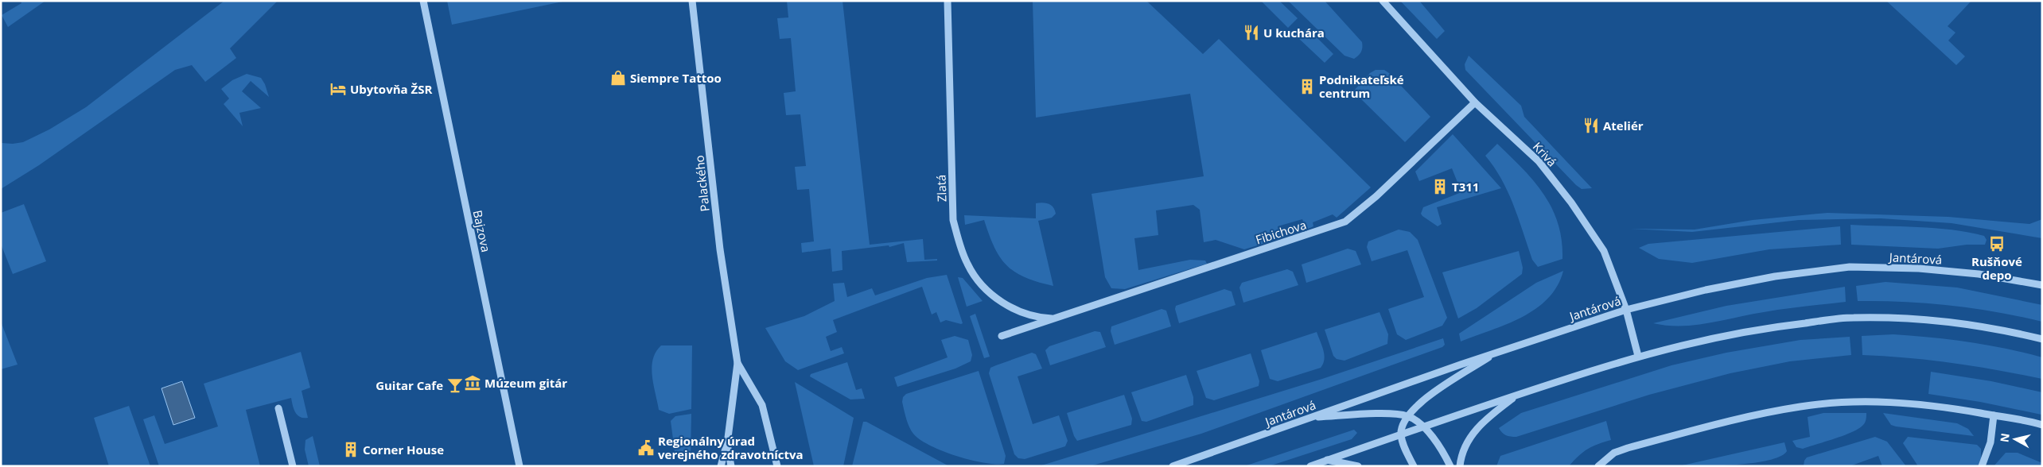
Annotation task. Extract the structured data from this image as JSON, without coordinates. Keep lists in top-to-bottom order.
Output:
{
  "streets": {
    "street": [
      "Krivá",
      "Palackého",
      "Zlatá",
      "Bajzova",
      "Fibichova",
      "Jantárová"
    ]
  },
  "crossings": [
    ["Krivá", "Fibichova"],
    ["Krivá", "Jantárová"],
    ["Zlatá", "Fibichova"]
  ],
  "places": {
    "restaurant": ["U kuchára", "Ateliér"],
    "shop": ["Siempre Tattoo"],
    "building": ["Podnikateľské centrum", "T311", "Corner House"],
    "hotel": ["Ubytovňa ŽSR"],
    "bus stop": ["Rušňové depo"],
    "museum": ["Múzeum gitár"],
    "bar": ["Guitar Cafe"],
    "public building": ["Regionálny úrad verejného zdravotníctva"]
  },
  "north": "left"
}
